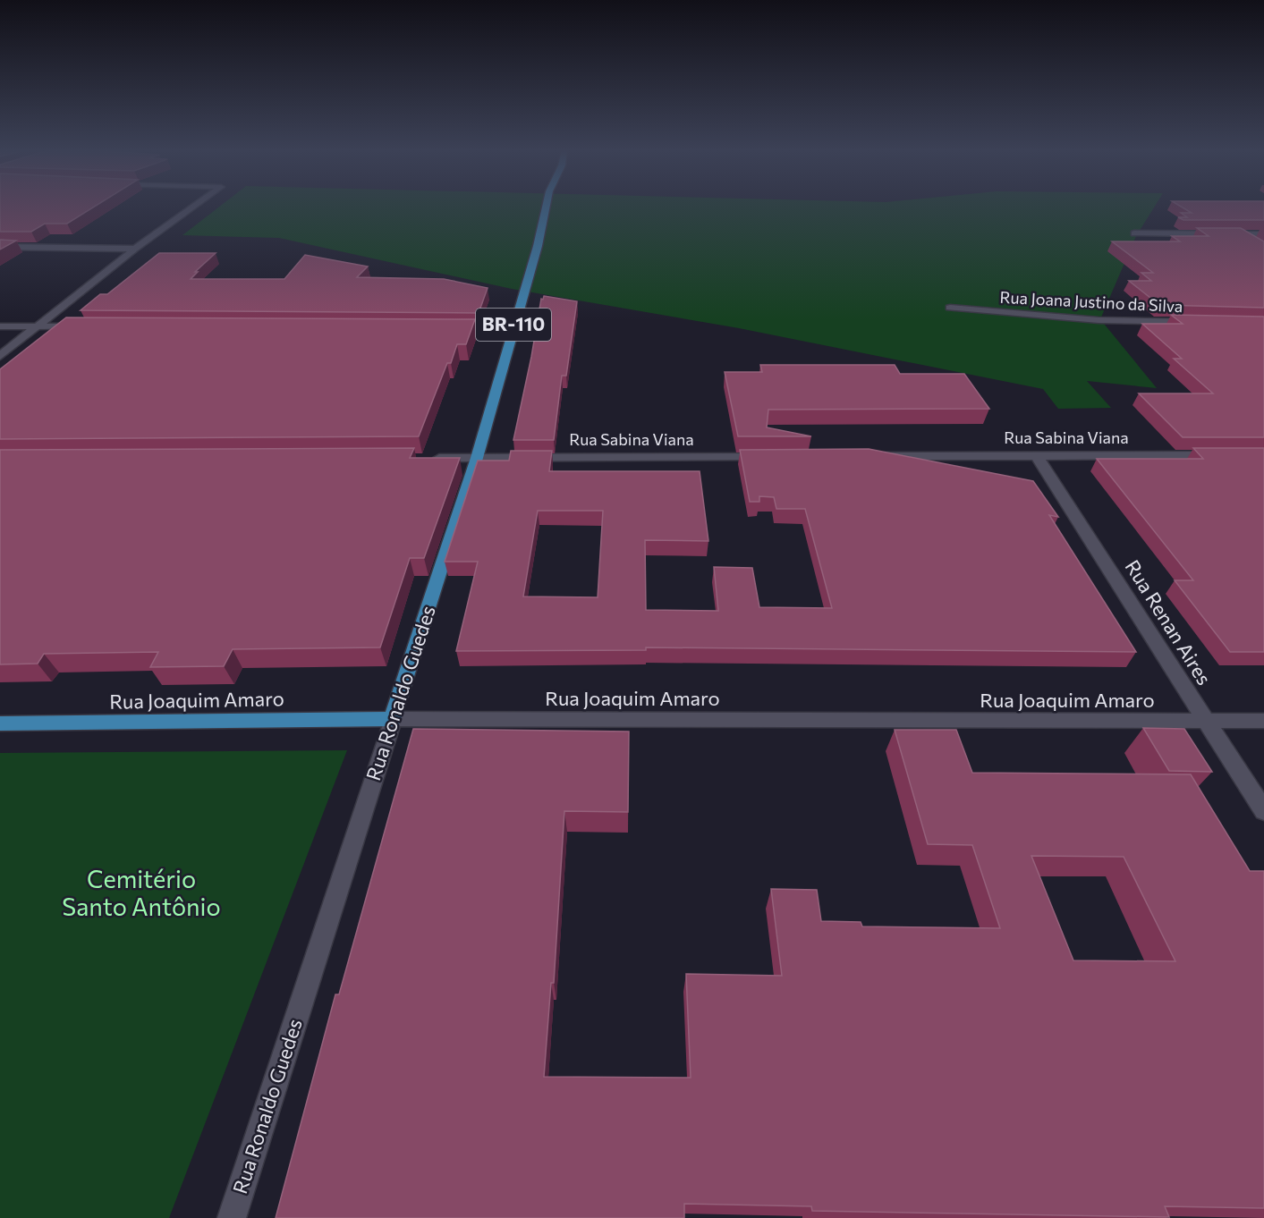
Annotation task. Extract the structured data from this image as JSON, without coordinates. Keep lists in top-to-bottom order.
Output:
{
  "streets": {
    "main road": ["BR-110", "Rua Ronaldo Guedes", "Rua Joaquim Amaro"],
    "street": ["Rua Joana Justino da Silva", "Rua Sabina Viana", "Rua Renan Aires"]
  },
  "crossings": [
    ["Rua Sabina Viana", "Rua Renan Aires"],
    ["Rua Sabina Viana", "Rua Ronaldo Guedes"],
    ["Rua Renan Aires", "Rua Joaquim Amaro"],
    ["Rua Ronaldo Guedes", "Rua Joaquim Amaro"]
  ],
  "parks": ["Cemitério Santo Antônio"]
}
